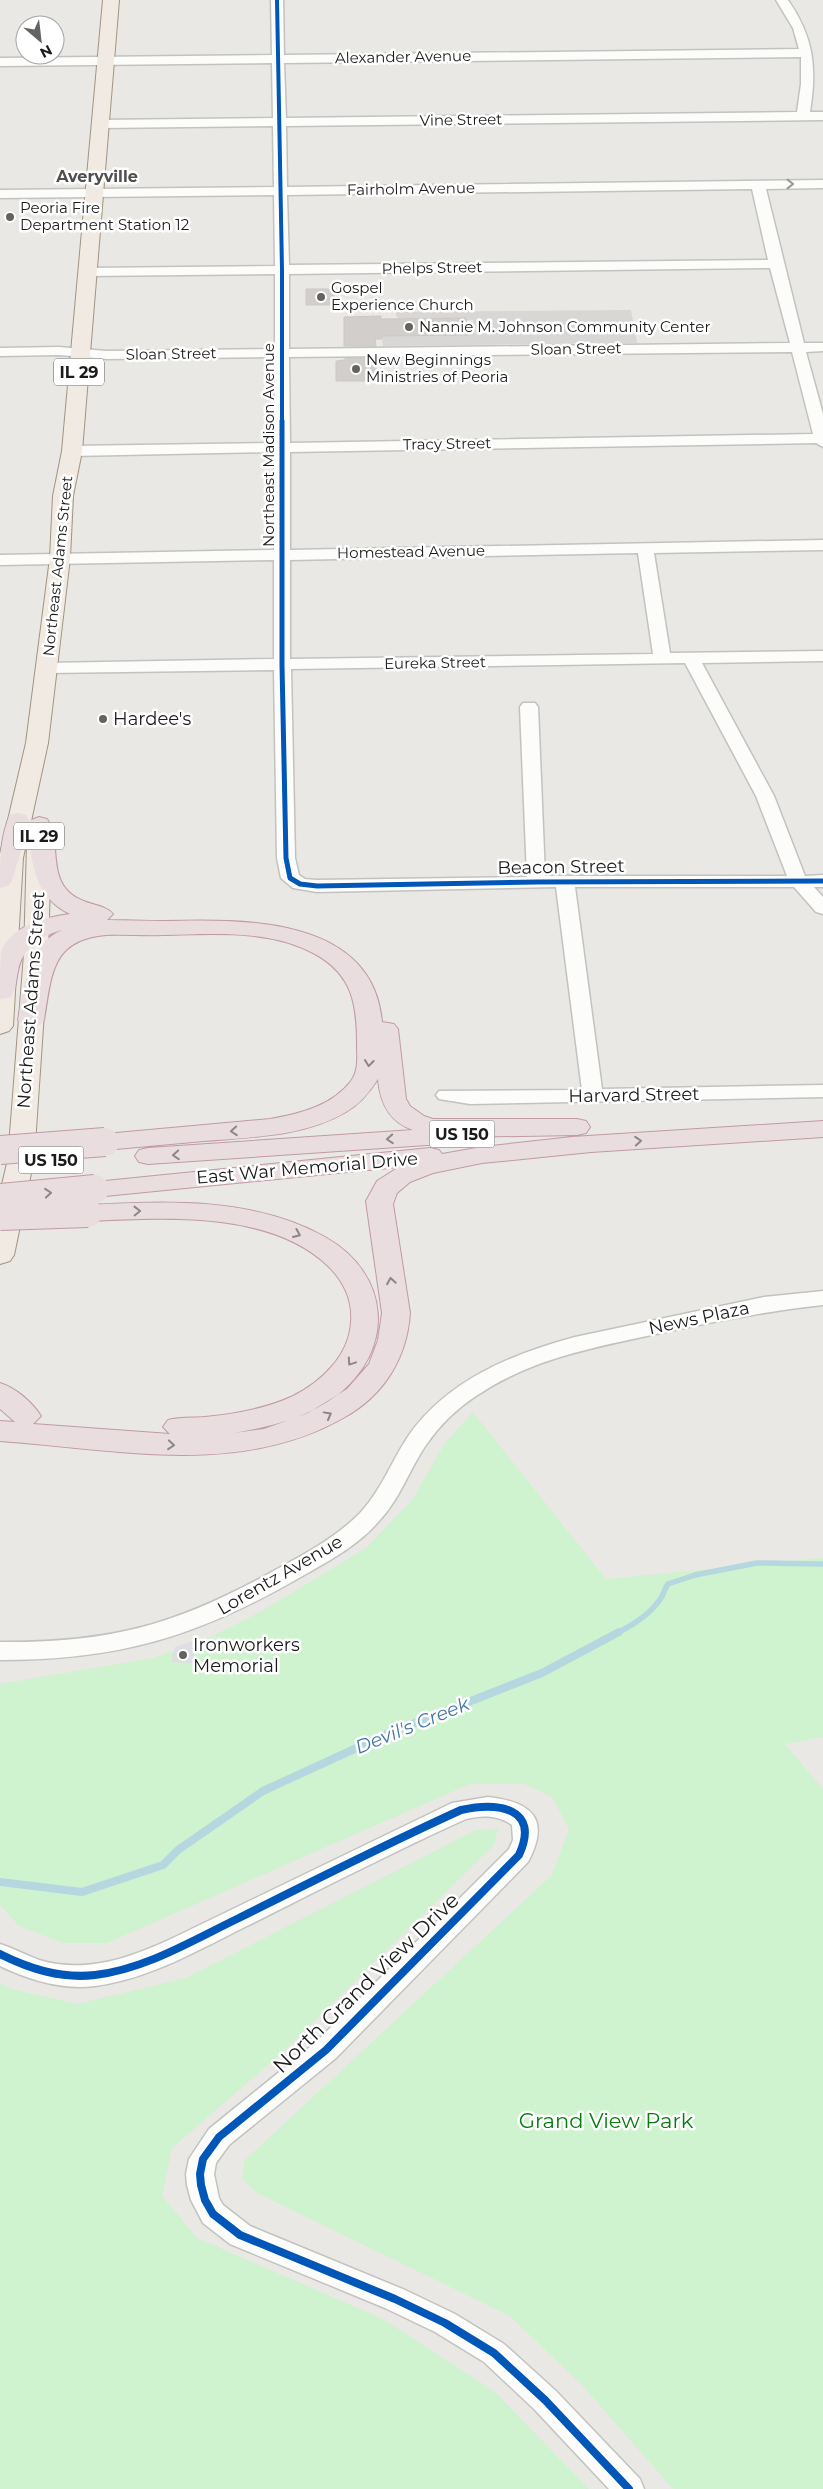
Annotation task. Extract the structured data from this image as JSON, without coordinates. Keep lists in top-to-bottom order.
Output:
{
  "streets": {
    "highway": ["US 150", "East War Memorial Drive"],
    "main road": ["IL 29", "Northeast Adams Street"],
    "street": [
      "Alexander Avenue",
      "Vine Street",
      "Fairholm Avenue",
      "Phelps Street",
      "Sloan Street",
      "Tracy Street",
      "Northeast Madison Avenue",
      "Homestead Avenue",
      "Eureka Street",
      "Beacon Street",
      "Harvard Street",
      "News Plaza",
      "Lorentz Avenue",
      "North Grand View Drive"
    ]
  },
  "crossings": [
    ["Alexander Avenue", "Northeast Madison Avenue"],
    ["Alexander Avenue", "Northeast Adams Street"],
    ["Vine Street", "Northeast Madison Avenue"],
    ["Vine Street", "Northeast Adams Street"],
    ["Fairholm Avenue", "Northeast Madison Avenue"],
    ["Fairholm Avenue", "Northeast Adams Street"],
    ["Phelps Street", "Northeast Madison Avenue"],
    ["Phelps Street", "Northeast Adams Street"],
    ["Sloan Street", "Northeast Madison Avenue"],
    ["Sloan Street", "Northeast Adams Street"],
    ["Tracy Street", "Northeast Madison Avenue"],
    ["Tracy Street", "Northeast Adams Street"],
    ["Northeast Madison Avenue", "Homestead Avenue"],
    ["Northeast Madison Avenue", "Eureka Street"],
    ["Northeast Madison Avenue", "Beacon Street"],
    ["Homestead Avenue", "Northeast Adams Street"],
    ["Northeast Adams Street", "Eureka Street"],
    ["US 150", "East War Memorial Drive"],
    ["News Plaza", "Lorentz Avenue"]
  ],
  "districts": ["Averyville"],
  "water": ["Devil's Creek"],
  "parks": ["Grand View Park"],
  "places": [
    "Peoria Fire Department Station 12",
    "Gospel Experience Church",
    "Nannie M. Johnson Community Center",
    "New Beginnings Ministries of Peoria",
    "Hardee's",
    "Ironworkers Memorial"
  ],
  "north": "bottom right"
}
